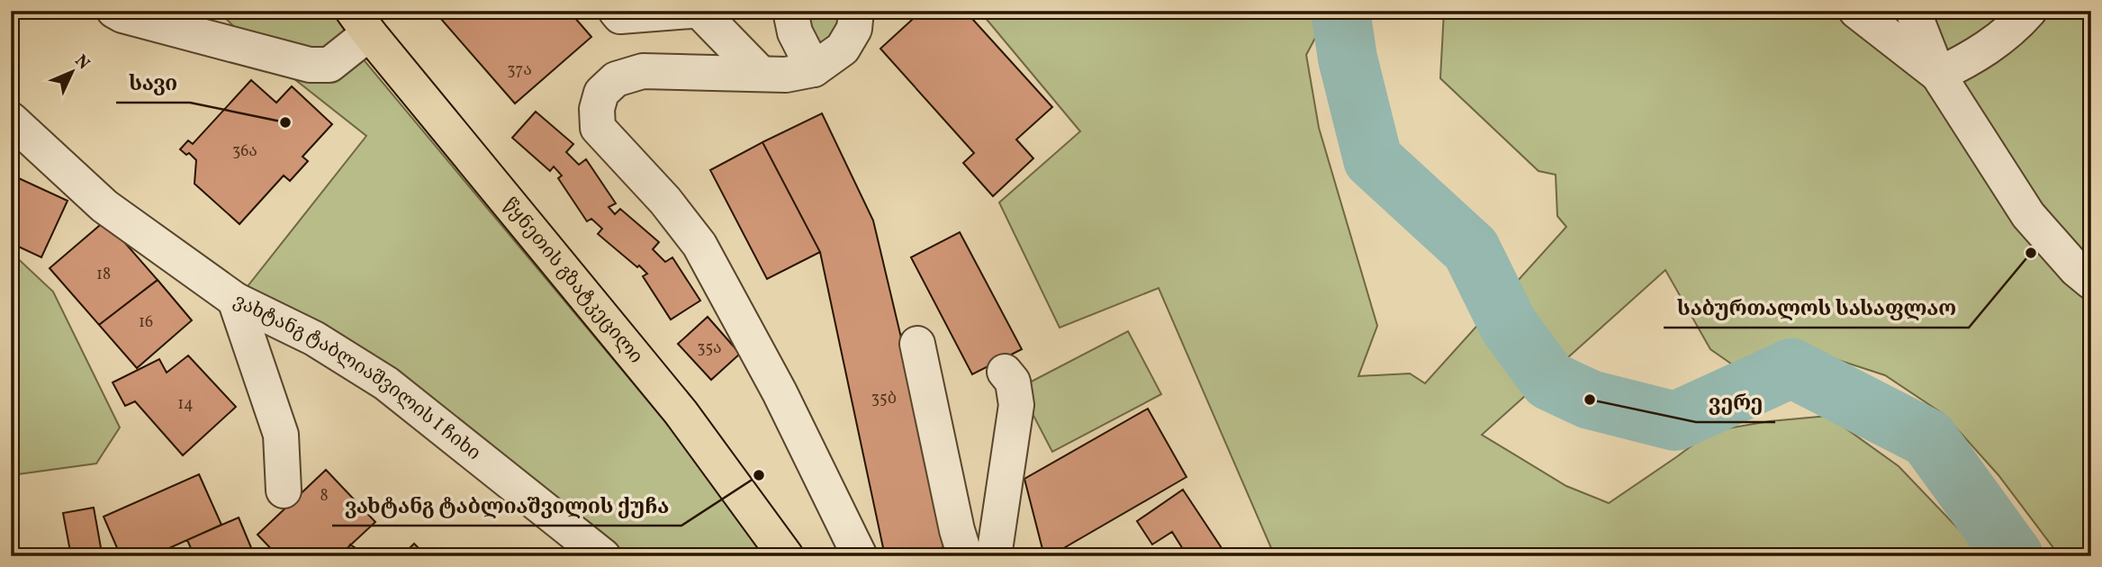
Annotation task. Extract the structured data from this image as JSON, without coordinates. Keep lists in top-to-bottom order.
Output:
{
  "streets": {
    "main road": ["წყნეთის გზატკეცილი"],
    "street": ["ვახტანგ ტაბლიაშვილის I ჩიხი"]
  },
  "places": [
    "სავი",
    "საბურთალოს სასაფლაო",
    "ვერე",
    "ვახტანგ ტაბლიაშვილის ქუჩა"
  ],
  "house_numbers": [
    "37ა",
    "36ა",
    "18",
    "16",
    "35ა",
    "35ბ",
    "14",
    "8"
  ],
  "north": "top right"
}
